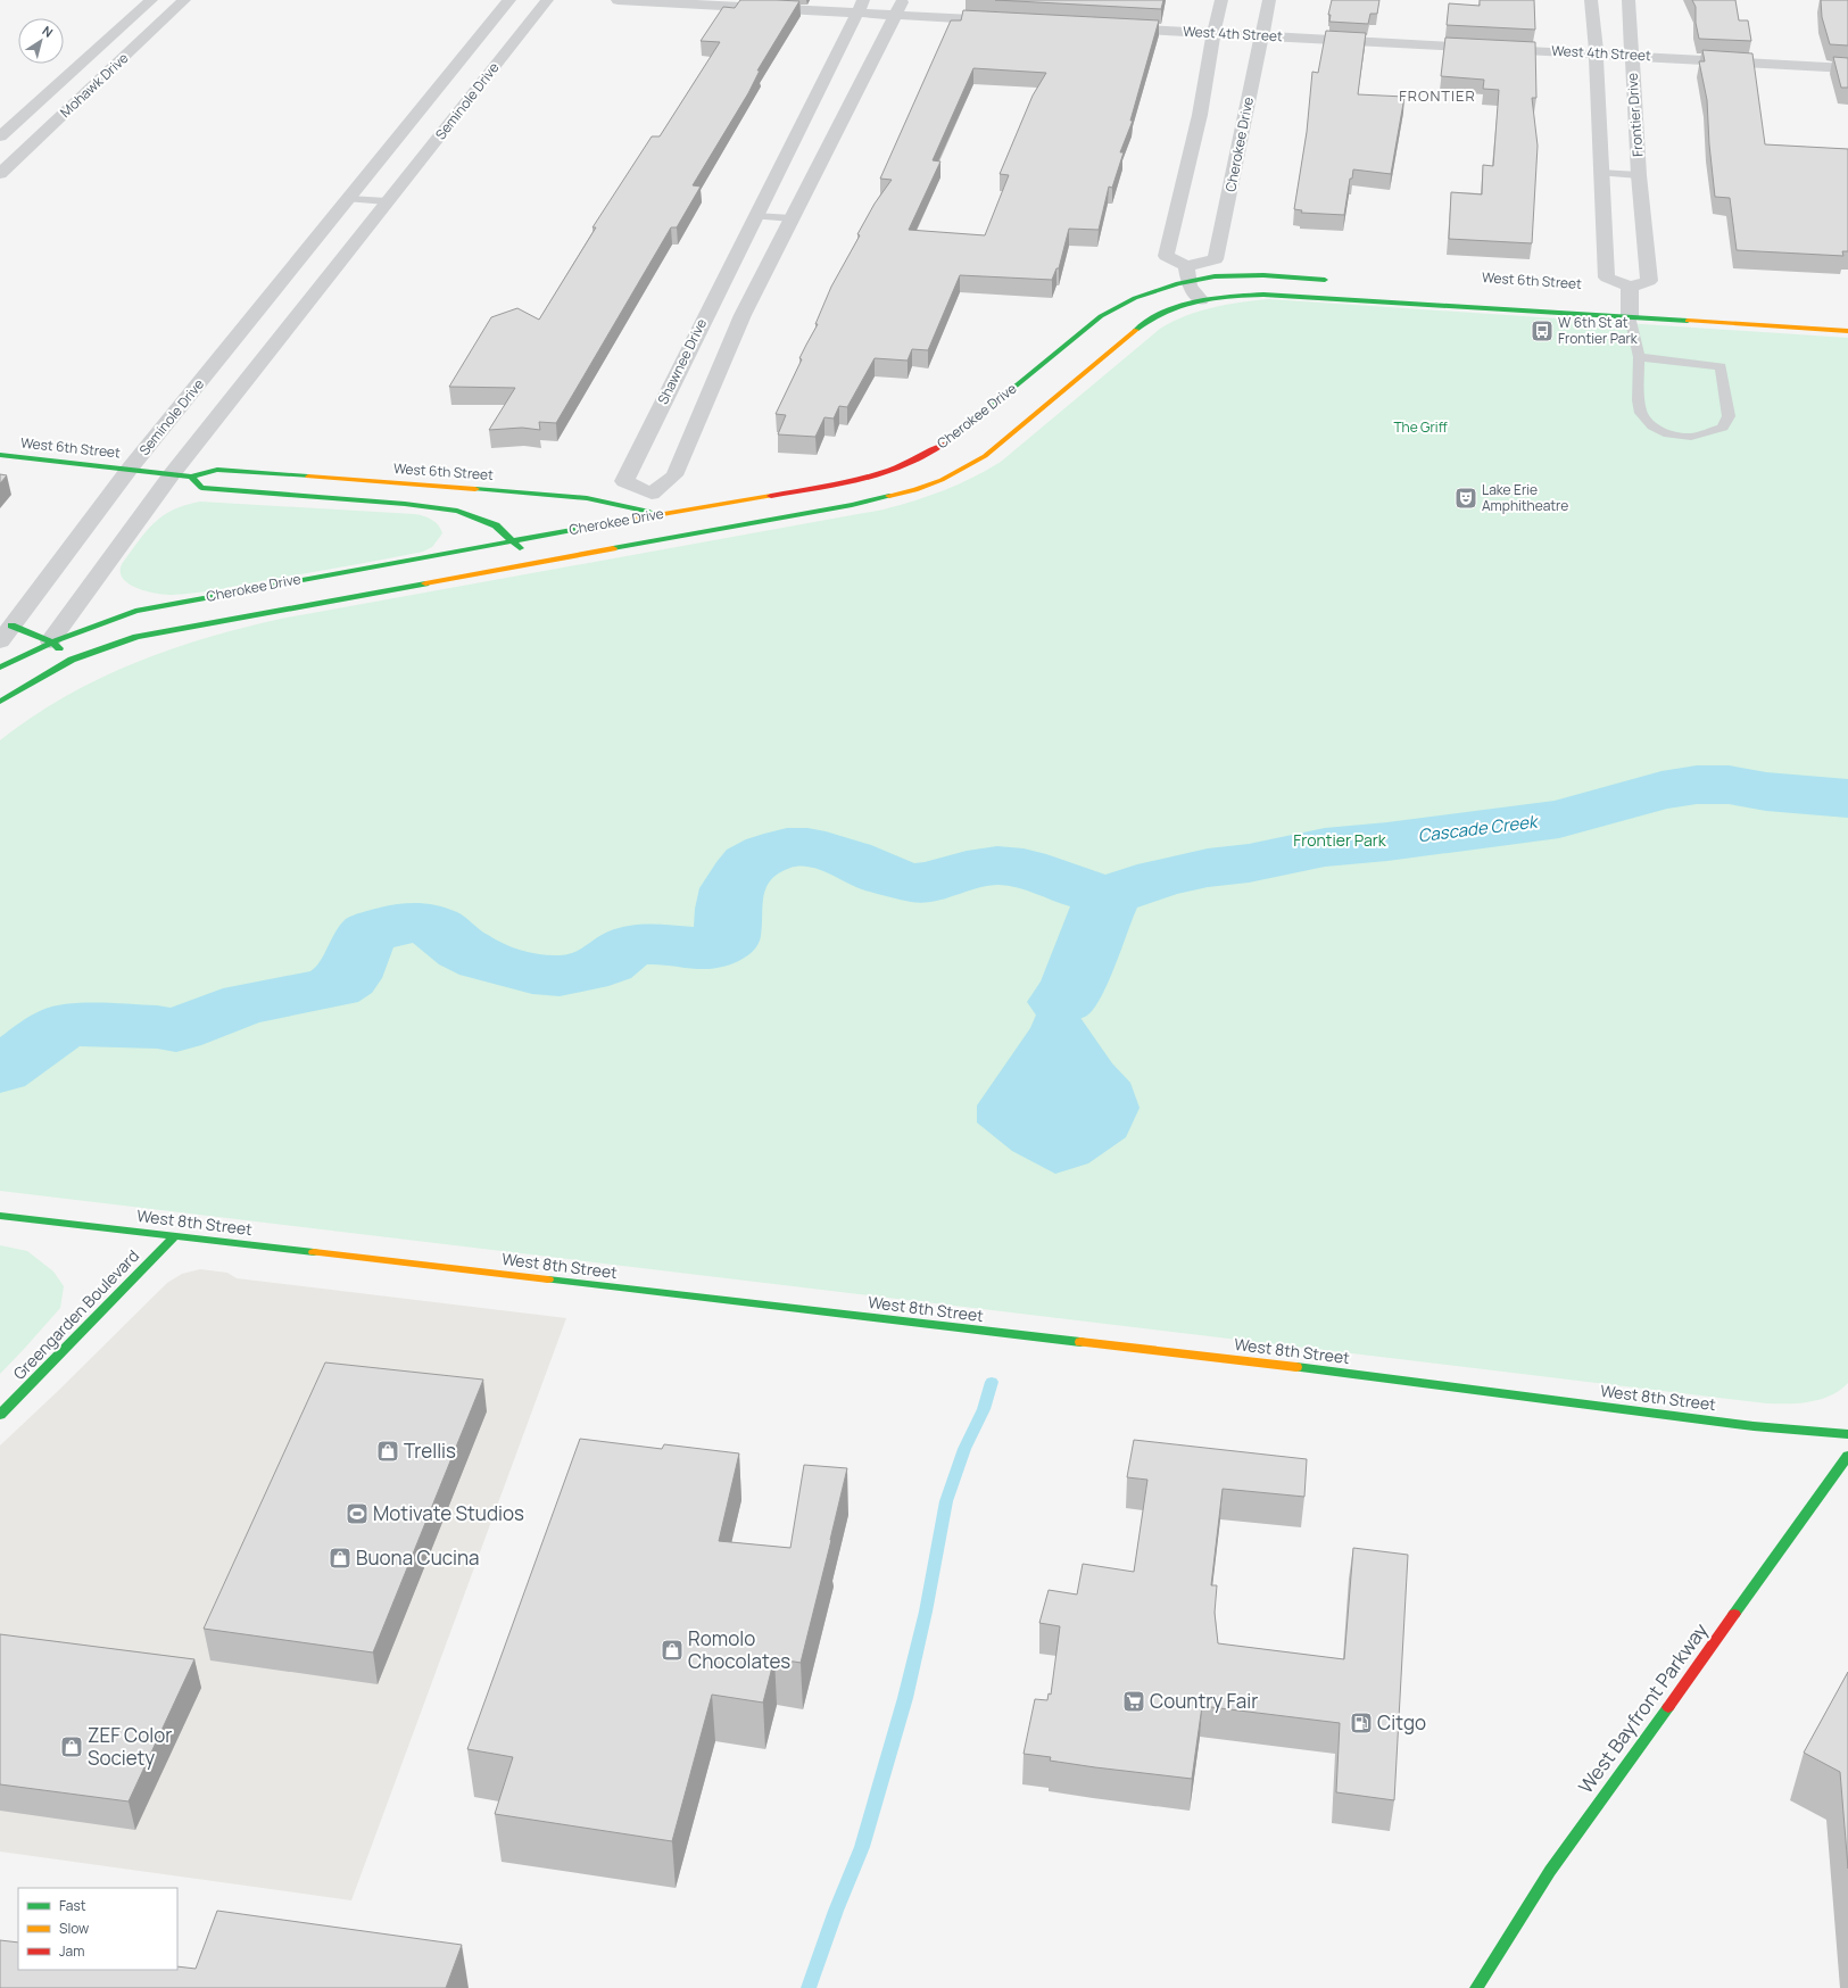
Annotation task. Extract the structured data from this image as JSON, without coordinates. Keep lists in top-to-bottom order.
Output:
{
  "streets": {
    "main road": [
      "Cherokee Drive",
      "West 6th Street",
      "West 8th Street",
      "Greengarden Boulevard",
      "West Bayfront Parkway"
    ],
    "street": [
      "West 4th Street",
      "Mohawk Drive",
      "Seminole Drive",
      "Frontier Drive",
      "Shawnee Drive"
    ]
  },
  "crossings": [
    ["West 4th Street", "Frontier Drive"],
    ["West 4th Street", "Cherokee Drive"],
    ["Seminole Drive", "Cherokee Drive"],
    ["Seminole Drive", "West 6th Street"],
    ["Frontier Drive", "West 6th Street"],
    ["Cherokee Drive", "West 6th Street"],
    ["West 8th Street", "Greengarden Boulevard"]
  ],
  "districts": ["FRONTIER"],
  "water": ["Cascade Creek"],
  "parks": ["The Griff", "Frontier Park"],
  "places": {
    "bus stop": ["W 6th St at Frontier Park"],
    "theatre": ["Lake Erie Amphitheatre"],
    "shop": [
      "Trellis",
      "Buona Cucina",
      "Romolo Chocolates",
      "ZEF Color Society"
    ],
    "sports": ["Motivate Studios"],
    "supermarket": ["Country Fair"],
    "fuel station": ["Citgo"]
  },
  "legend": ["Fast", "Slow", "Jam"],
  "north": "top right"
}
